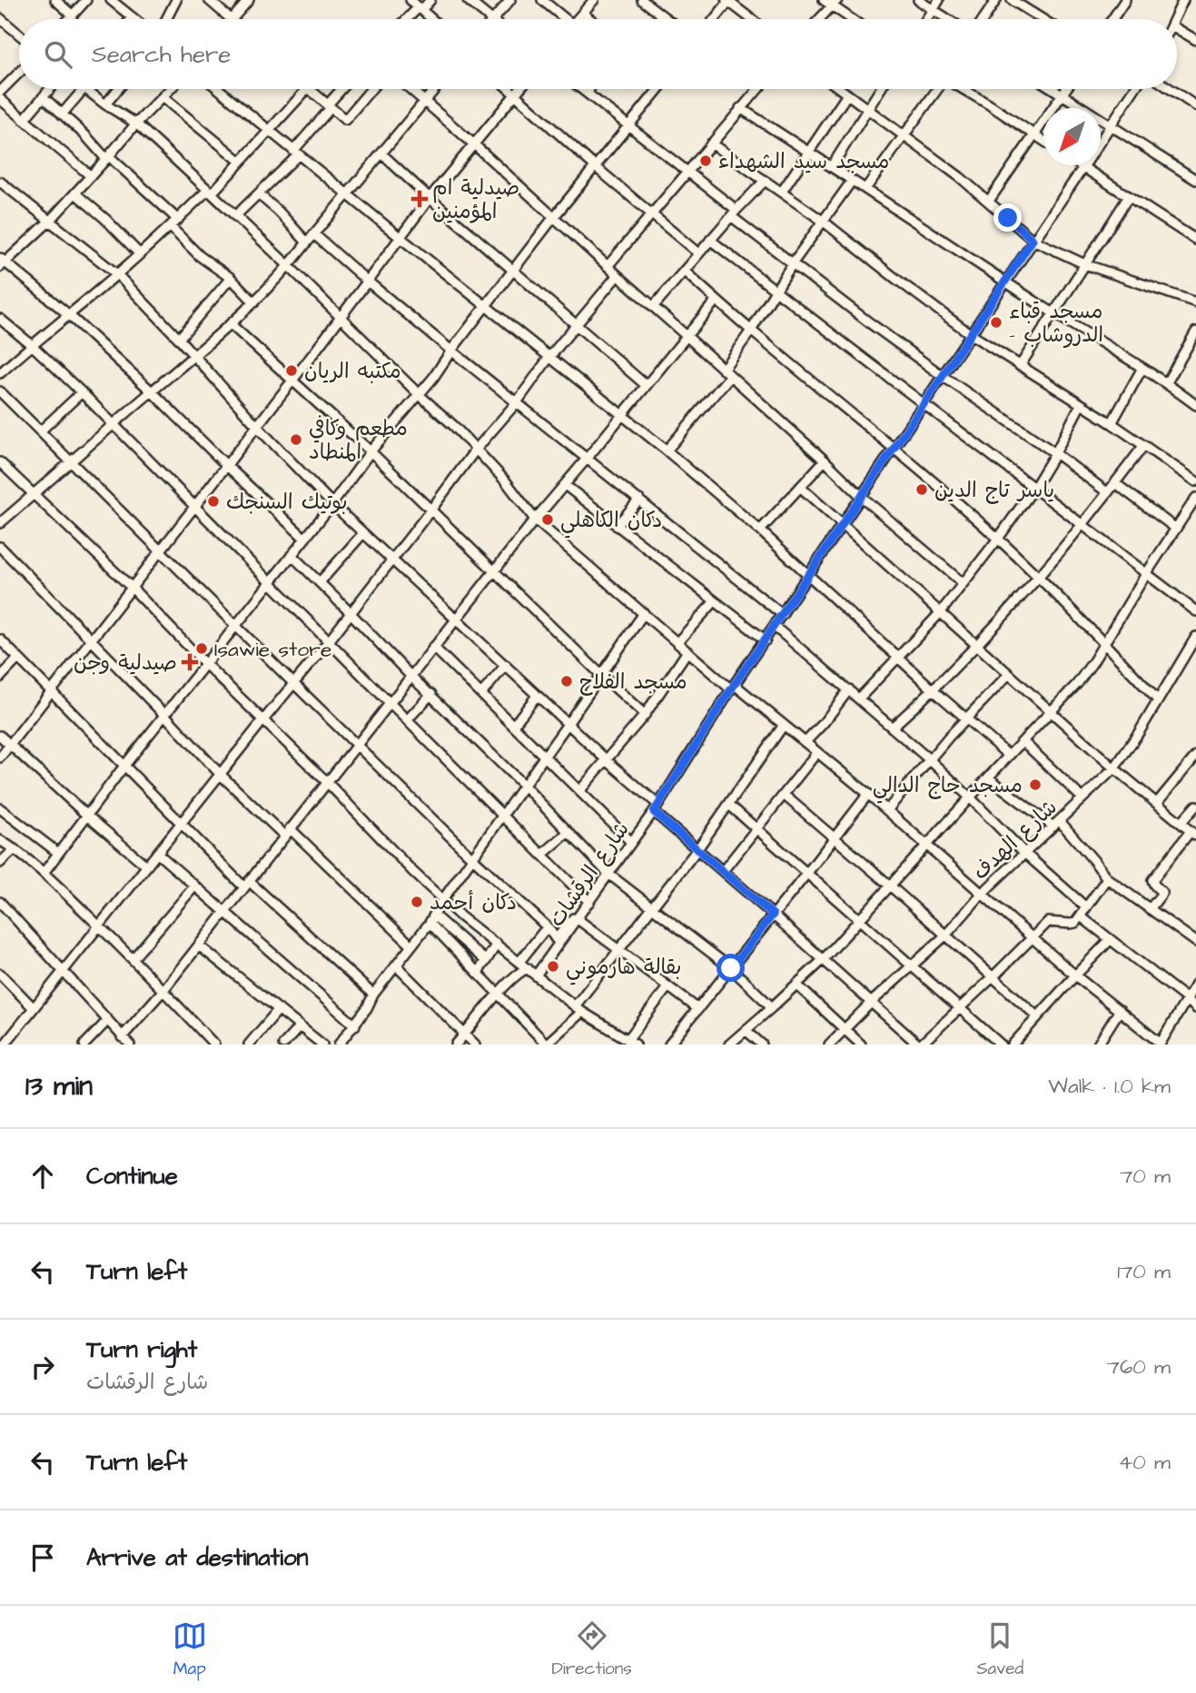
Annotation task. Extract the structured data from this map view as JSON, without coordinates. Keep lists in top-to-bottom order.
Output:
{
  "streets": {
    "street": ["شارع الهدف", "شارع الرقشات"]
  },
  "places": {
    "other": [
      "مسجد سيد الشهداء",
      "مسجد قباء - الدروشاب",
      "مكتبه الريان",
      "مطعم وكافي المنطاد",
      "ياسر تاج الدين",
      "بوتيك السنجك",
      "دكان الكاهلي",
      "Isawie store",
      "مسجد الفلاح",
      "مسجد حاج الدالي",
      "دكان أحمد",
      "بقالة هارموني"
    ],
    "health": ["صيدلية ام المؤمنين", "صيدلية وجن"]
  },
  "north": "bottom left",
  "page": {
    "search": "Search here",
    "heading": ["13 min", "Walk · 1.0 km"],
    "list": [
      ["Continue", "70 m"],
      ["Turn left", "170 m"],
      ["Turn right", "شارع الرقشات", "760 m"],
      ["Turn left", "40 m"],
      "Arrive at destination"
    ],
    "nav": ["Map", "Directions", "Saved"]
  }
}
